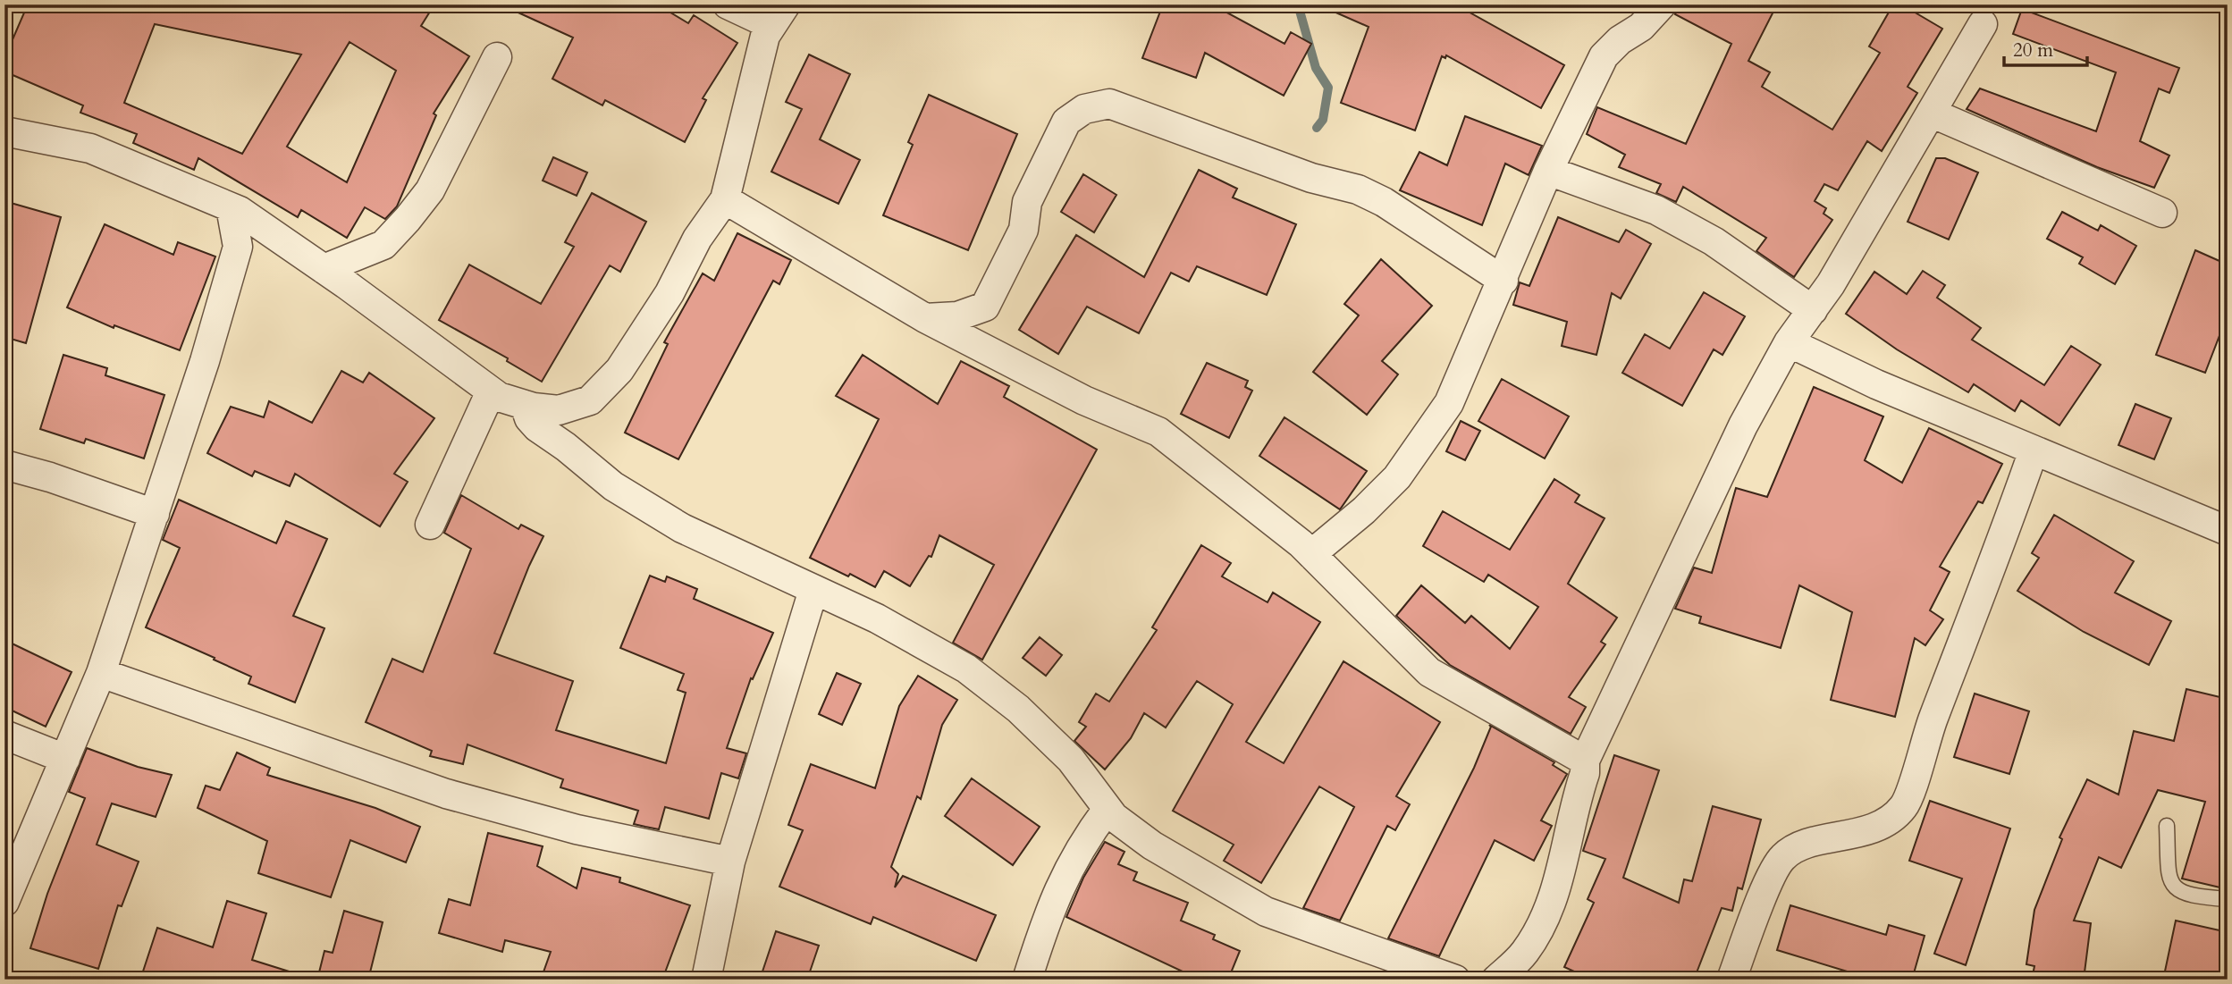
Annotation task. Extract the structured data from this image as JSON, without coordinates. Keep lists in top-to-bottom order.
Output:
{
  "scale_bar": "20 m"
}
